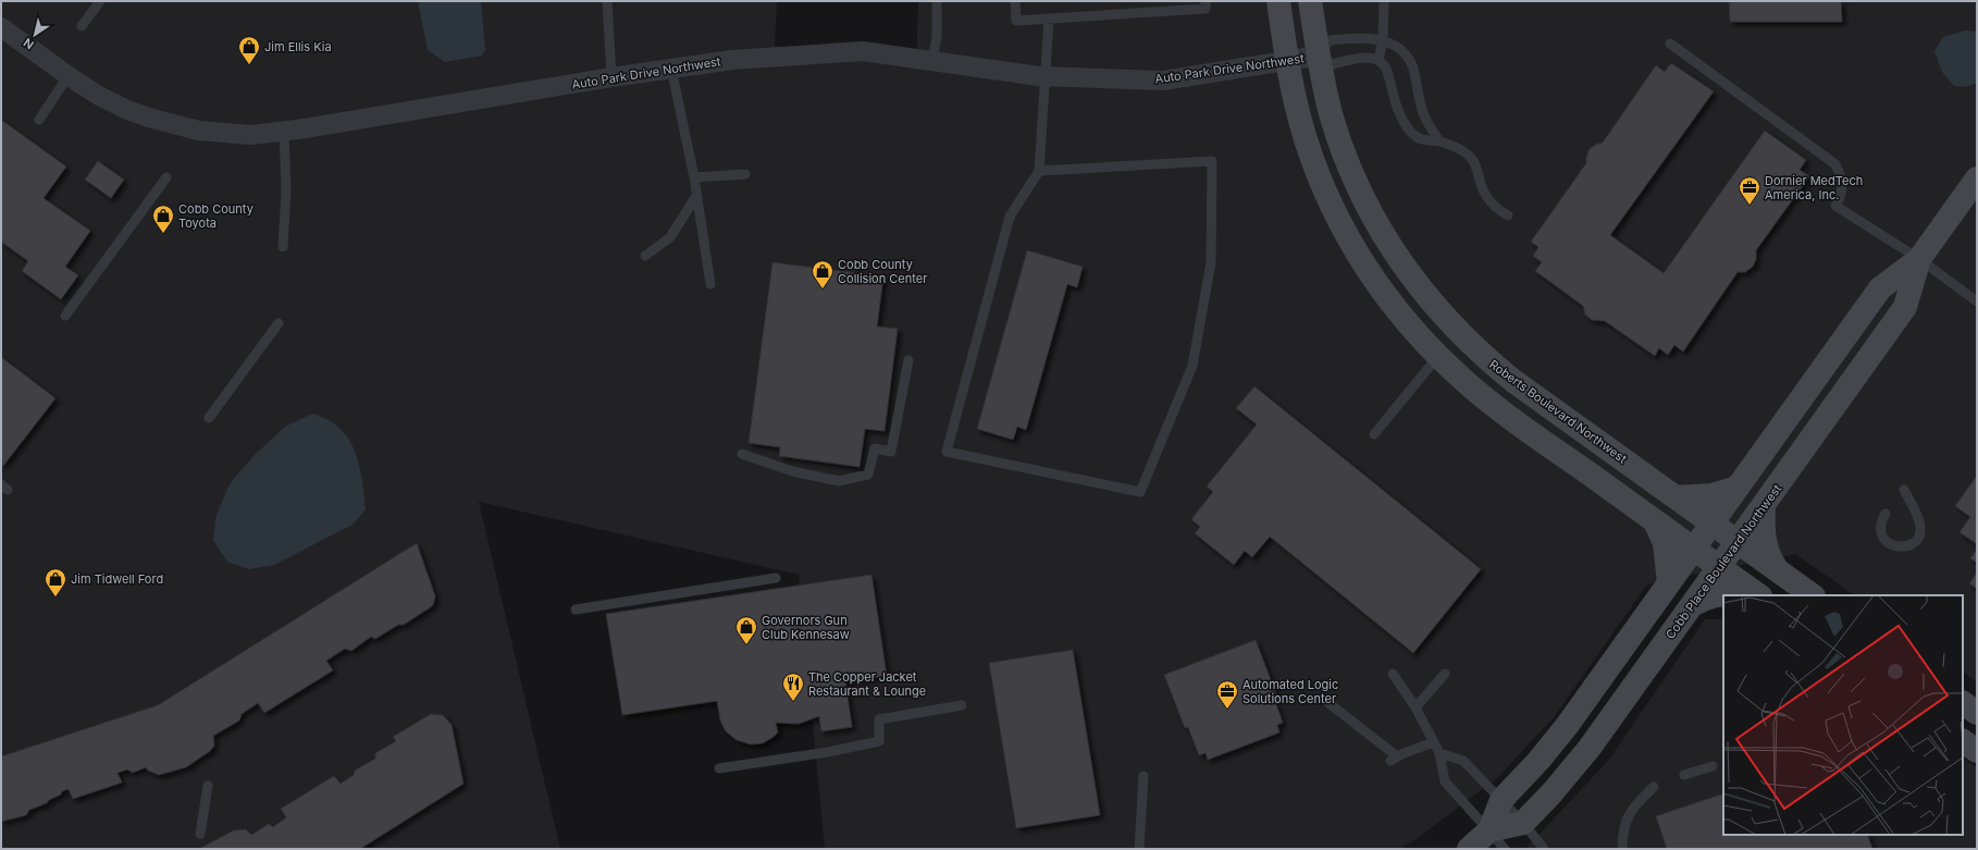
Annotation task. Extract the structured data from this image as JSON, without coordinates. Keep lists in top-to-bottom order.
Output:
{
  "streets": {
    "street": ["Auto Park Drive Northwest", "Roberts Boulevard Northwest", "Cobb Place Boulevard Northwest"]
  },
  "crossings": [
    ["Auto Park Drive Northwest", "Roberts Boulevard Northwest"],
    ["Roberts Boulevard Northwest", "Cobb Place Boulevard Northwest"]
  ],
  "places": {
    "shop": [
      "Jim Ellis Kia",
      "Cobb County Toyota",
      "Cobb County Collision Center",
      "Jim Tidwell Ford",
      "Governors Gun Club Kennesaw"
    ],
    "office": ["Dornier MedTech America, Inc.", "Automated Logic Solutions Center"],
    "restaurant": ["The Copper Jacket Restaurant & Lounge"]
  },
  "north": "bottom left"
}
